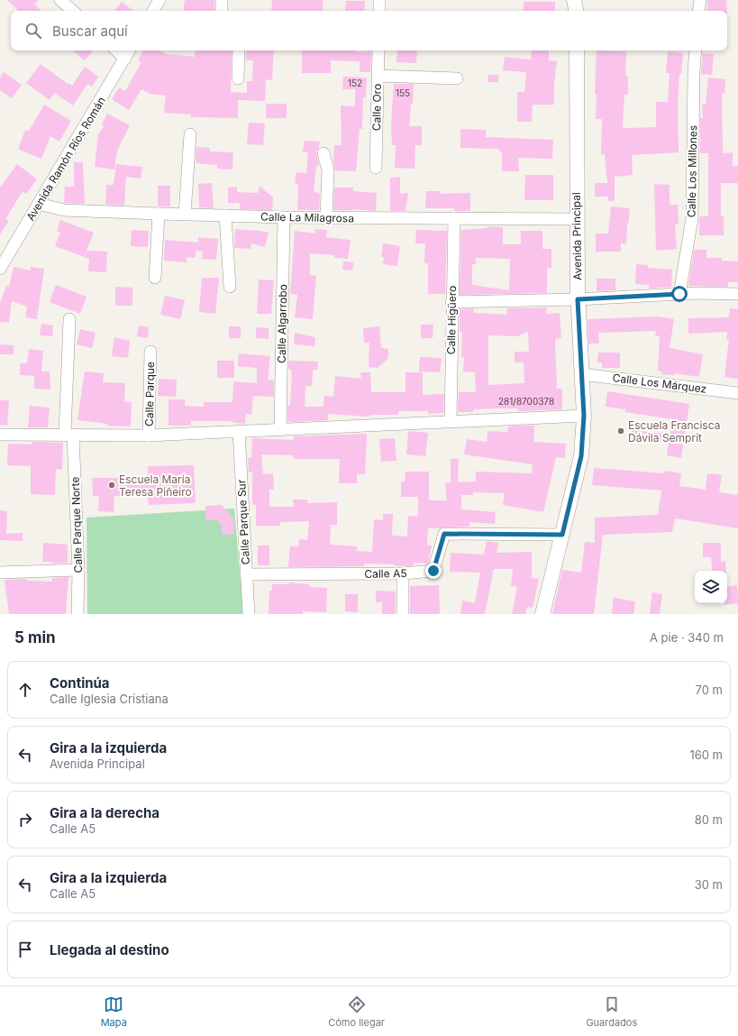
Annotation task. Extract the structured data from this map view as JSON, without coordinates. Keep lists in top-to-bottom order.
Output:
{
  "streets": {
    "street": [
      "Calle Oro",
      "Avenida Ramón Ríos Román",
      "Calle Los Millones",
      "Calle La Milagrosa",
      "Avenida Principal",
      "Calle Higüero",
      "Calle Algarrobo",
      "Calle Los Márquez",
      "Calle Parque",
      "Calle Parque Sur",
      "Calle Parque Norte",
      "Calle A5"
    ]
  },
  "crossings": [
    ["Avenida Ramón Ríos Román", "Calle La Milagrosa"],
    ["Calle La Milagrosa", "Avenida Principal"],
    ["Calle La Milagrosa", "Calle Higüero"],
    ["Calle La Milagrosa", "Calle Algarrobo"],
    ["Avenida Principal", "Calle Los Márquez"],
    ["Avenida Principal", "Calle A5"],
    ["Calle Parque Sur", "Calle A5"]
  ],
  "places": ["Escuela Francisca Dávila Semprit", "Escuela María Teresa Piñeiro"],
  "house_numbers": ["152", "155", "281/8700378"],
  "page": {
    "search": "Buscar aquí",
    "heading": ["5 min", "A pie · 340 m"],
    "list": [
      ["Continúa", "Calle Iglesia Cristiana", "70 m"],
      ["Gira a la izquierda", "Avenida Principal", "160 m"],
      ["Gira a la derecha", "Calle A5", "80 m"],
      ["Gira a la izquierda", "Calle A5", "30 m"],
      "Llegada al destino"
    ],
    "nav": ["Mapa", "Cómo llegar", "Guardados"]
  }
}
